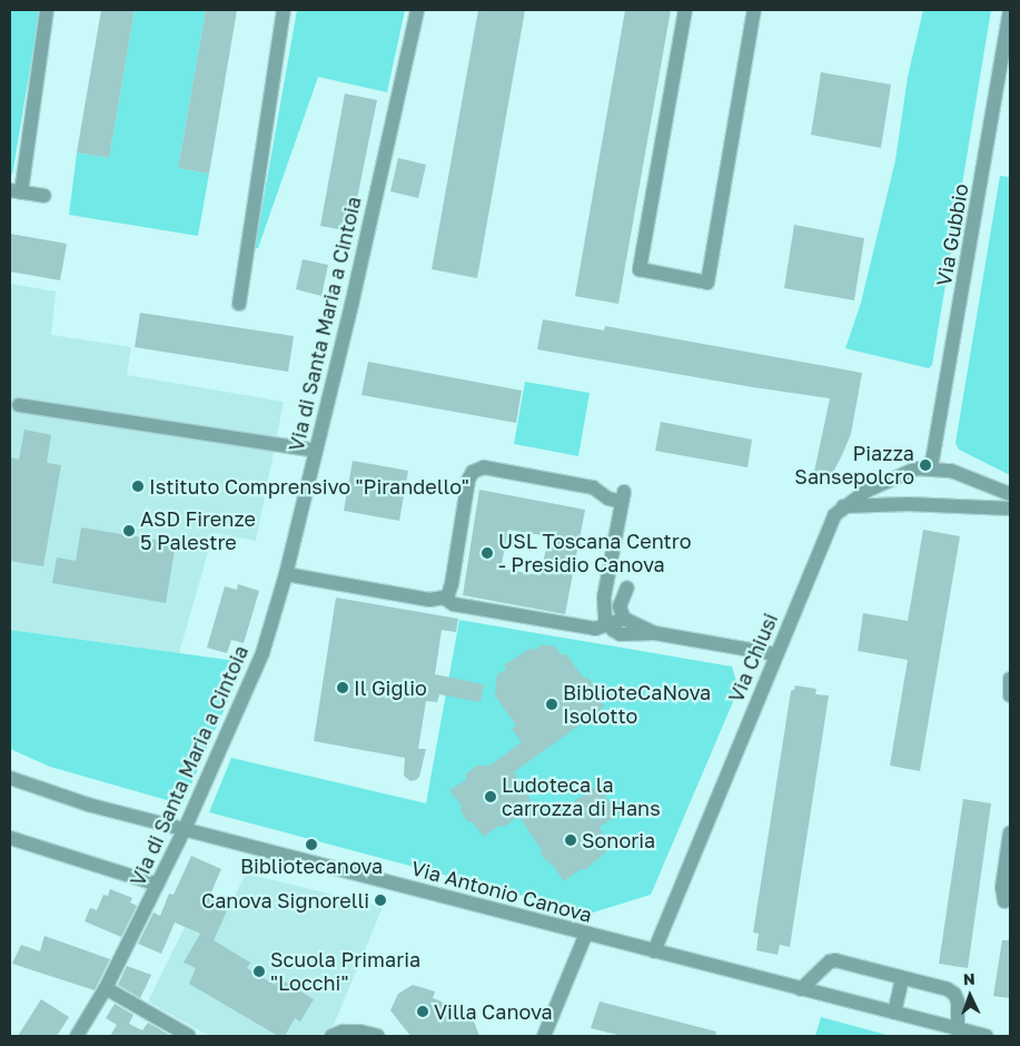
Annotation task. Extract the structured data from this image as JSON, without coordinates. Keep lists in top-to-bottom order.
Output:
{
  "streets": {
    "street": [
      "Via Gubbio",
      "Via di Santa Maria a Cintoia",
      "Via Chiusi",
      "Via Antonio Canova"
    ]
  },
  "crossings": [
    ["Via di Santa Maria a Cintoia", "Via Antonio Canova"],
    ["Via Chiusi", "Via Antonio Canova"]
  ],
  "places": [
    "Piazza Sansepolcro",
    "Istituto Comprensivo \"Pirandello\"",
    "ASD Firenze 5 Palestre",
    "USL Toscana Centro - Presidio Canova",
    "Il Giglio",
    "BiblioteCaNova Isolotto",
    "Ludoteca la carrozza di Hans",
    "Sonoria",
    "Bibliotecanova",
    "Canova Signorelli",
    "Scuola Primaria \"Locchi\"",
    "Villa Canova"
  ],
  "north": "top"
}
